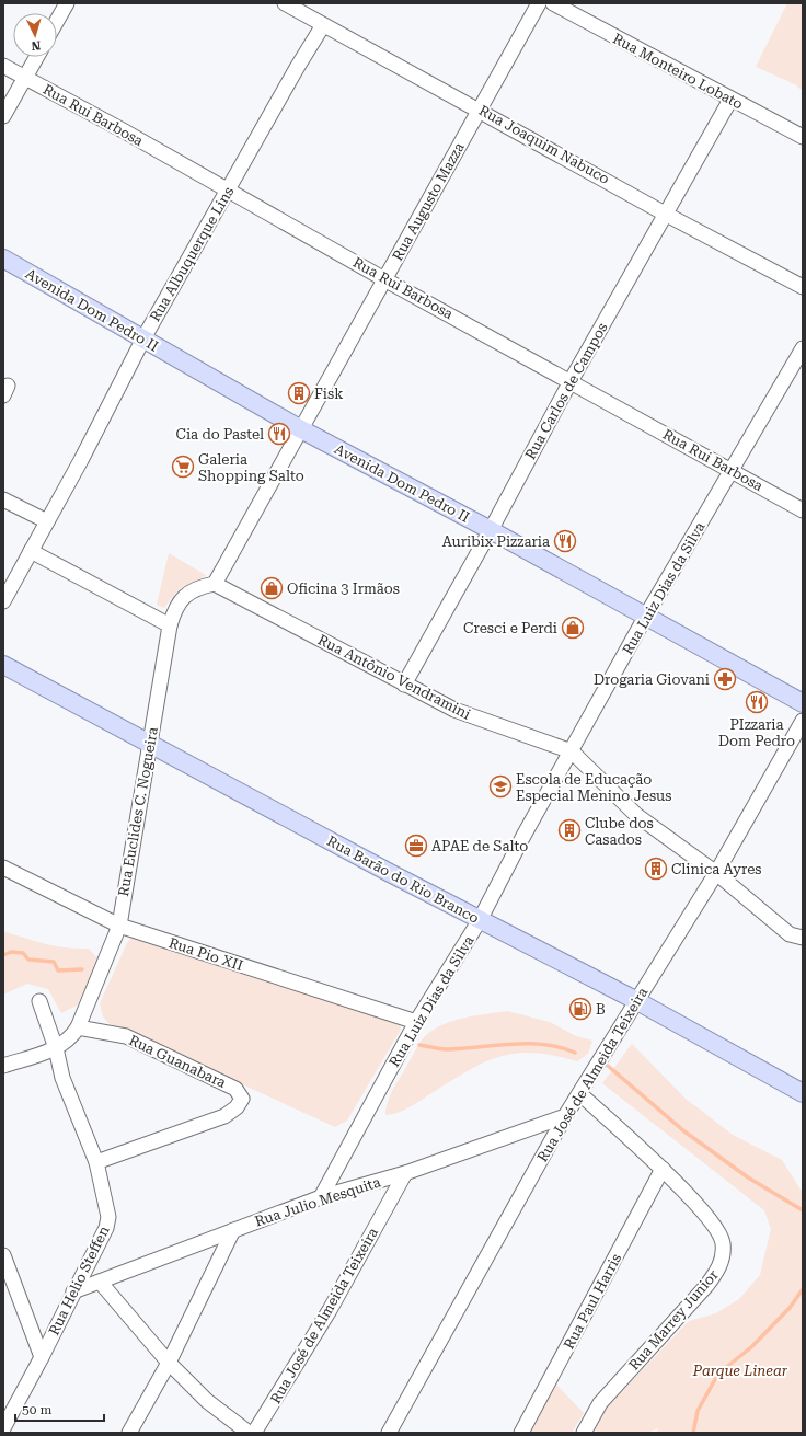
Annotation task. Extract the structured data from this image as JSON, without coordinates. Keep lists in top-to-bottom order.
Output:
{
  "streets": {
    "main road": ["Avenida Dom Pedro II", "Rua Barão do Rio Branco"],
    "street": [
      "Rua Monteiro Lobato",
      "Rua Rui Barbosa",
      "Rua Joaquim Nabuco",
      "Rua Augusto Mazza",
      "Rua Albuquerque Lins",
      "Rua Carlos de Campos",
      "Rua Luiz Dias da Silva",
      "Rua Antônio Vendramini",
      "Rua Euclides C. Nogueira",
      "Rua Pio XII",
      "Rua Guanabara",
      "Rua José de Almeida Teixeira",
      "Rua Julio Mesquita",
      "Rua Helio Steffen",
      "Rua Paul Harris",
      "Rua Marrey Junior"
    ]
  },
  "crossings": [
    ["Rua Monteiro Lobato", "Rua Carlos de Campos"],
    ["Rua Rui Barbosa", "Rua Augusto Mazza"],
    ["Rua Rui Barbosa", "Rua Albuquerque Lins"],
    ["Rua Rui Barbosa", "Rua Carlos de Campos"],
    ["Rua Rui Barbosa", "Rua Luiz Dias da Silva"],
    ["Rua Joaquim Nabuco", "Rua Augusto Mazza"],
    ["Rua Joaquim Nabuco", "Rua Albuquerque Lins"],
    ["Rua Joaquim Nabuco", "Rua Carlos de Campos"],
    ["Rua Augusto Mazza", "Avenida Dom Pedro II"],
    ["Rua Augusto Mazza", "Rua Antônio Vendramini"],
    ["Rua Augusto Mazza", "Rua Euclides C. Nogueira"],
    ["Rua Albuquerque Lins", "Avenida Dom Pedro II"],
    ["Avenida Dom Pedro II", "Rua Carlos de Campos"],
    ["Avenida Dom Pedro II", "Rua Luiz Dias da Silva"],
    ["Rua Carlos de Campos", "Rua Antônio Vendramini"],
    ["Rua Luiz Dias da Silva", "Rua Antônio Vendramini"],
    ["Rua Luiz Dias da Silva", "Rua Barão do Rio Branco"],
    ["Rua Luiz Dias da Silva", "Rua Pio XII"],
    ["Rua Luiz Dias da Silva", "Rua Julio Mesquita"],
    ["Rua Antônio Vendramini", "Rua Euclides C. Nogueira"],
    ["Rua Antônio Vendramini", "Rua José de Almeida Teixeira"],
    ["Rua Euclides C. Nogueira", "Rua Barão do Rio Branco"],
    ["Rua Euclides C. Nogueira", "Rua Pio XII"],
    ["Rua Euclides C. Nogueira", "Rua Guanabara"],
    ["Rua Euclides C. Nogueira", "Rua Helio Steffen"],
    ["Rua Barão do Rio Branco", "Rua José de Almeida Teixeira"],
    ["Rua Guanabara", "Rua Helio Steffen"],
    ["Rua José de Almeida Teixeira", "Rua Julio Mesquita"],
    ["Rua José de Almeida Teixeira", "Rua Marrey Junior"],
    ["Rua Julio Mesquita", "Rua Helio Steffen"],
    ["Rua Paul Harris", "Rua Marrey Junior"]
  ],
  "parks": ["Parque Linear"],
  "places": {
    "building": ["Fisk", "Clube dos Casados", "Clinica Ayres"],
    "restaurant": ["Cia do Pastel", "Auribix Pizzaria", "PIzzaria Dom Pedro"],
    "supermarket": ["Galeria Shopping Salto"],
    "shop": ["Oficina 3 Irmãos", "Cresci e Perdi"],
    "pharmacy": ["Drogaria Giovani"],
    "school or university": ["Escola de Educação Especial Menino Jesus"],
    "office": ["APAE de Salto"],
    "fuel station": ["B"]
  },
  "scale_bar": "50 m",
  "north": "bottom"
}
